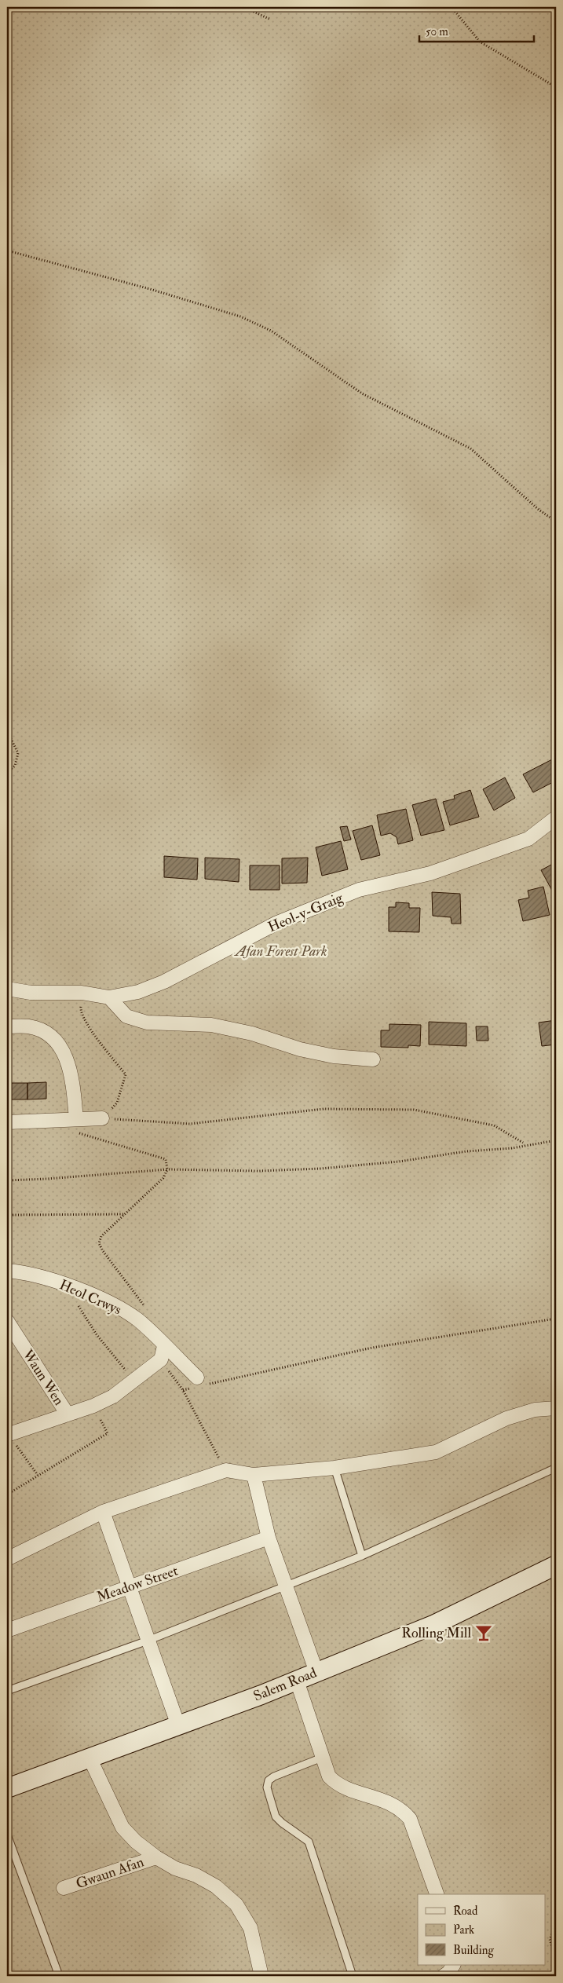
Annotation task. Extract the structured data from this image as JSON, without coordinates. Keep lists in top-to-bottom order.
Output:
{
  "streets": {
    "main road": ["Salem Road"],
    "street": [
      "Heol-y-Graig",
      "Heol Crwys",
      "Waun Wen",
      "Meadow Street",
      "Gwaun Afan"
    ]
  },
  "crossings": [
    ["Heol Crwys", "Waun Wen"],
    ["Salem Road", "Gwaun Afan"]
  ],
  "parks": ["Afan Forest Park"],
  "places": {
    "bar": ["Rolling Mill"]
  },
  "legend": ["Road", "Park", "Building"],
  "scale_bar": "50 m"
}
